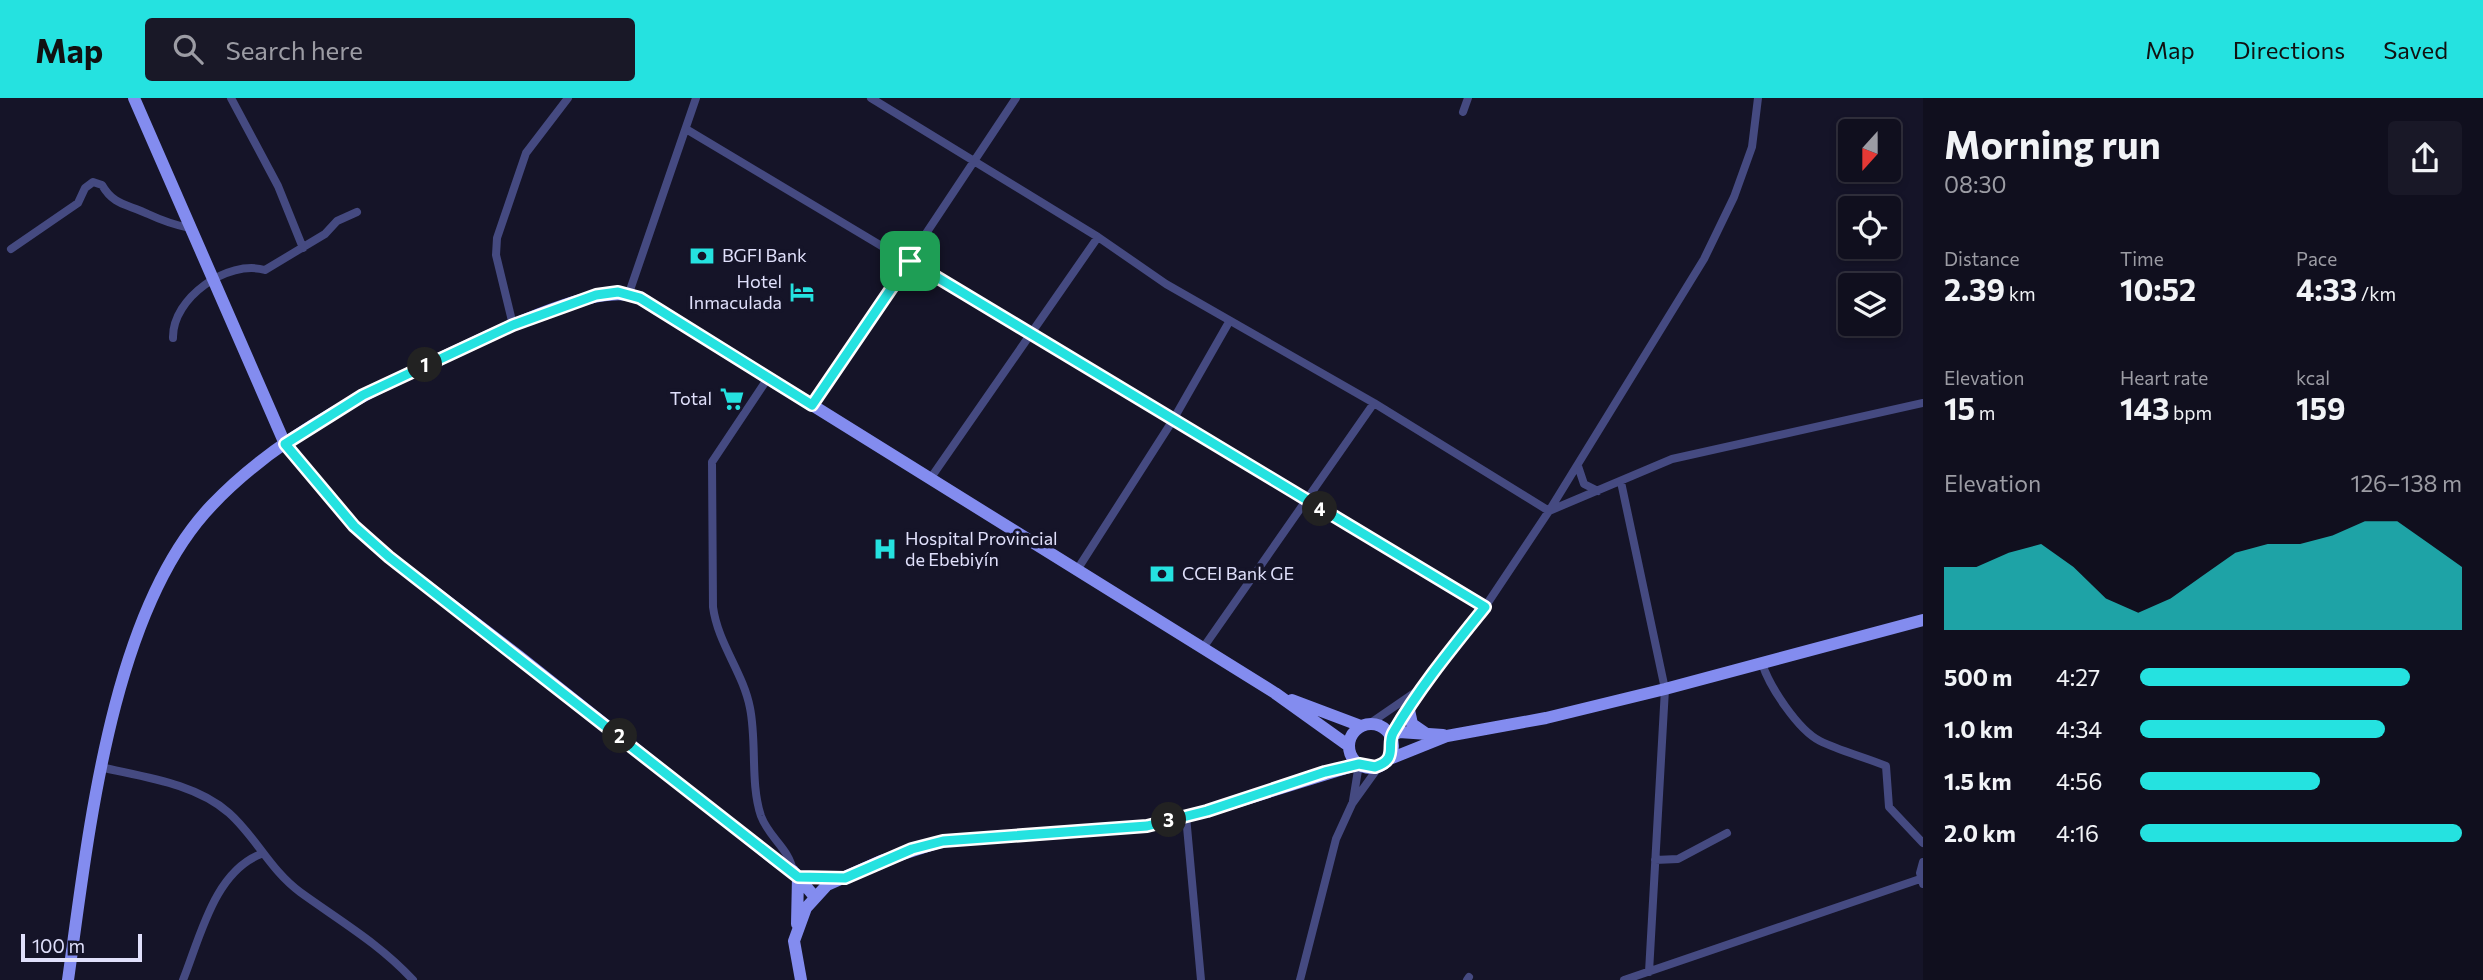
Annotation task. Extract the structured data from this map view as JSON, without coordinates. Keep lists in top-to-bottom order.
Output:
{
  "places": {
    "bank": ["BGFI Bank", "CCEI Bank GE"],
    "hotel": ["Hotel Inmaculada"],
    "supermarket": ["Total"],
    "hospital": ["Hospital Provincial de Ebebiyín"]
  },
  "scale_bar": "100 m",
  "north": "bottom",
  "page": {
    "header": "Map",
    "search": "Search here",
    "nav": ["Map", "Directions", "Saved"],
    "heading": ["Morning run", "08:30"],
    "stats": [
      ["Distance", "2.39 km"],
      ["Time", "10:52"],
      ["Pace", "4:33 /km"],
      ["Elevation", "15 m"],
      ["Heart rate", "143 bpm"],
      ["kcal", "159"]
    ],
    "pins": [
      "1",
      "4",
      "2",
      "3"
    ],
    "chart": ["Elevation", "126–138 m"],
    "list": [
      {
        "name": "500 m",
        "note": "4:27"
      },
      {
        "name": "1.0 km",
        "note": "4:34"
      },
      {
        "name": "1.5 km",
        "note": "4:56"
      },
      {
        "name": "2.0 km",
        "note": "4:16"
      }
    ],
    "scale": "100 m"
  }
}
